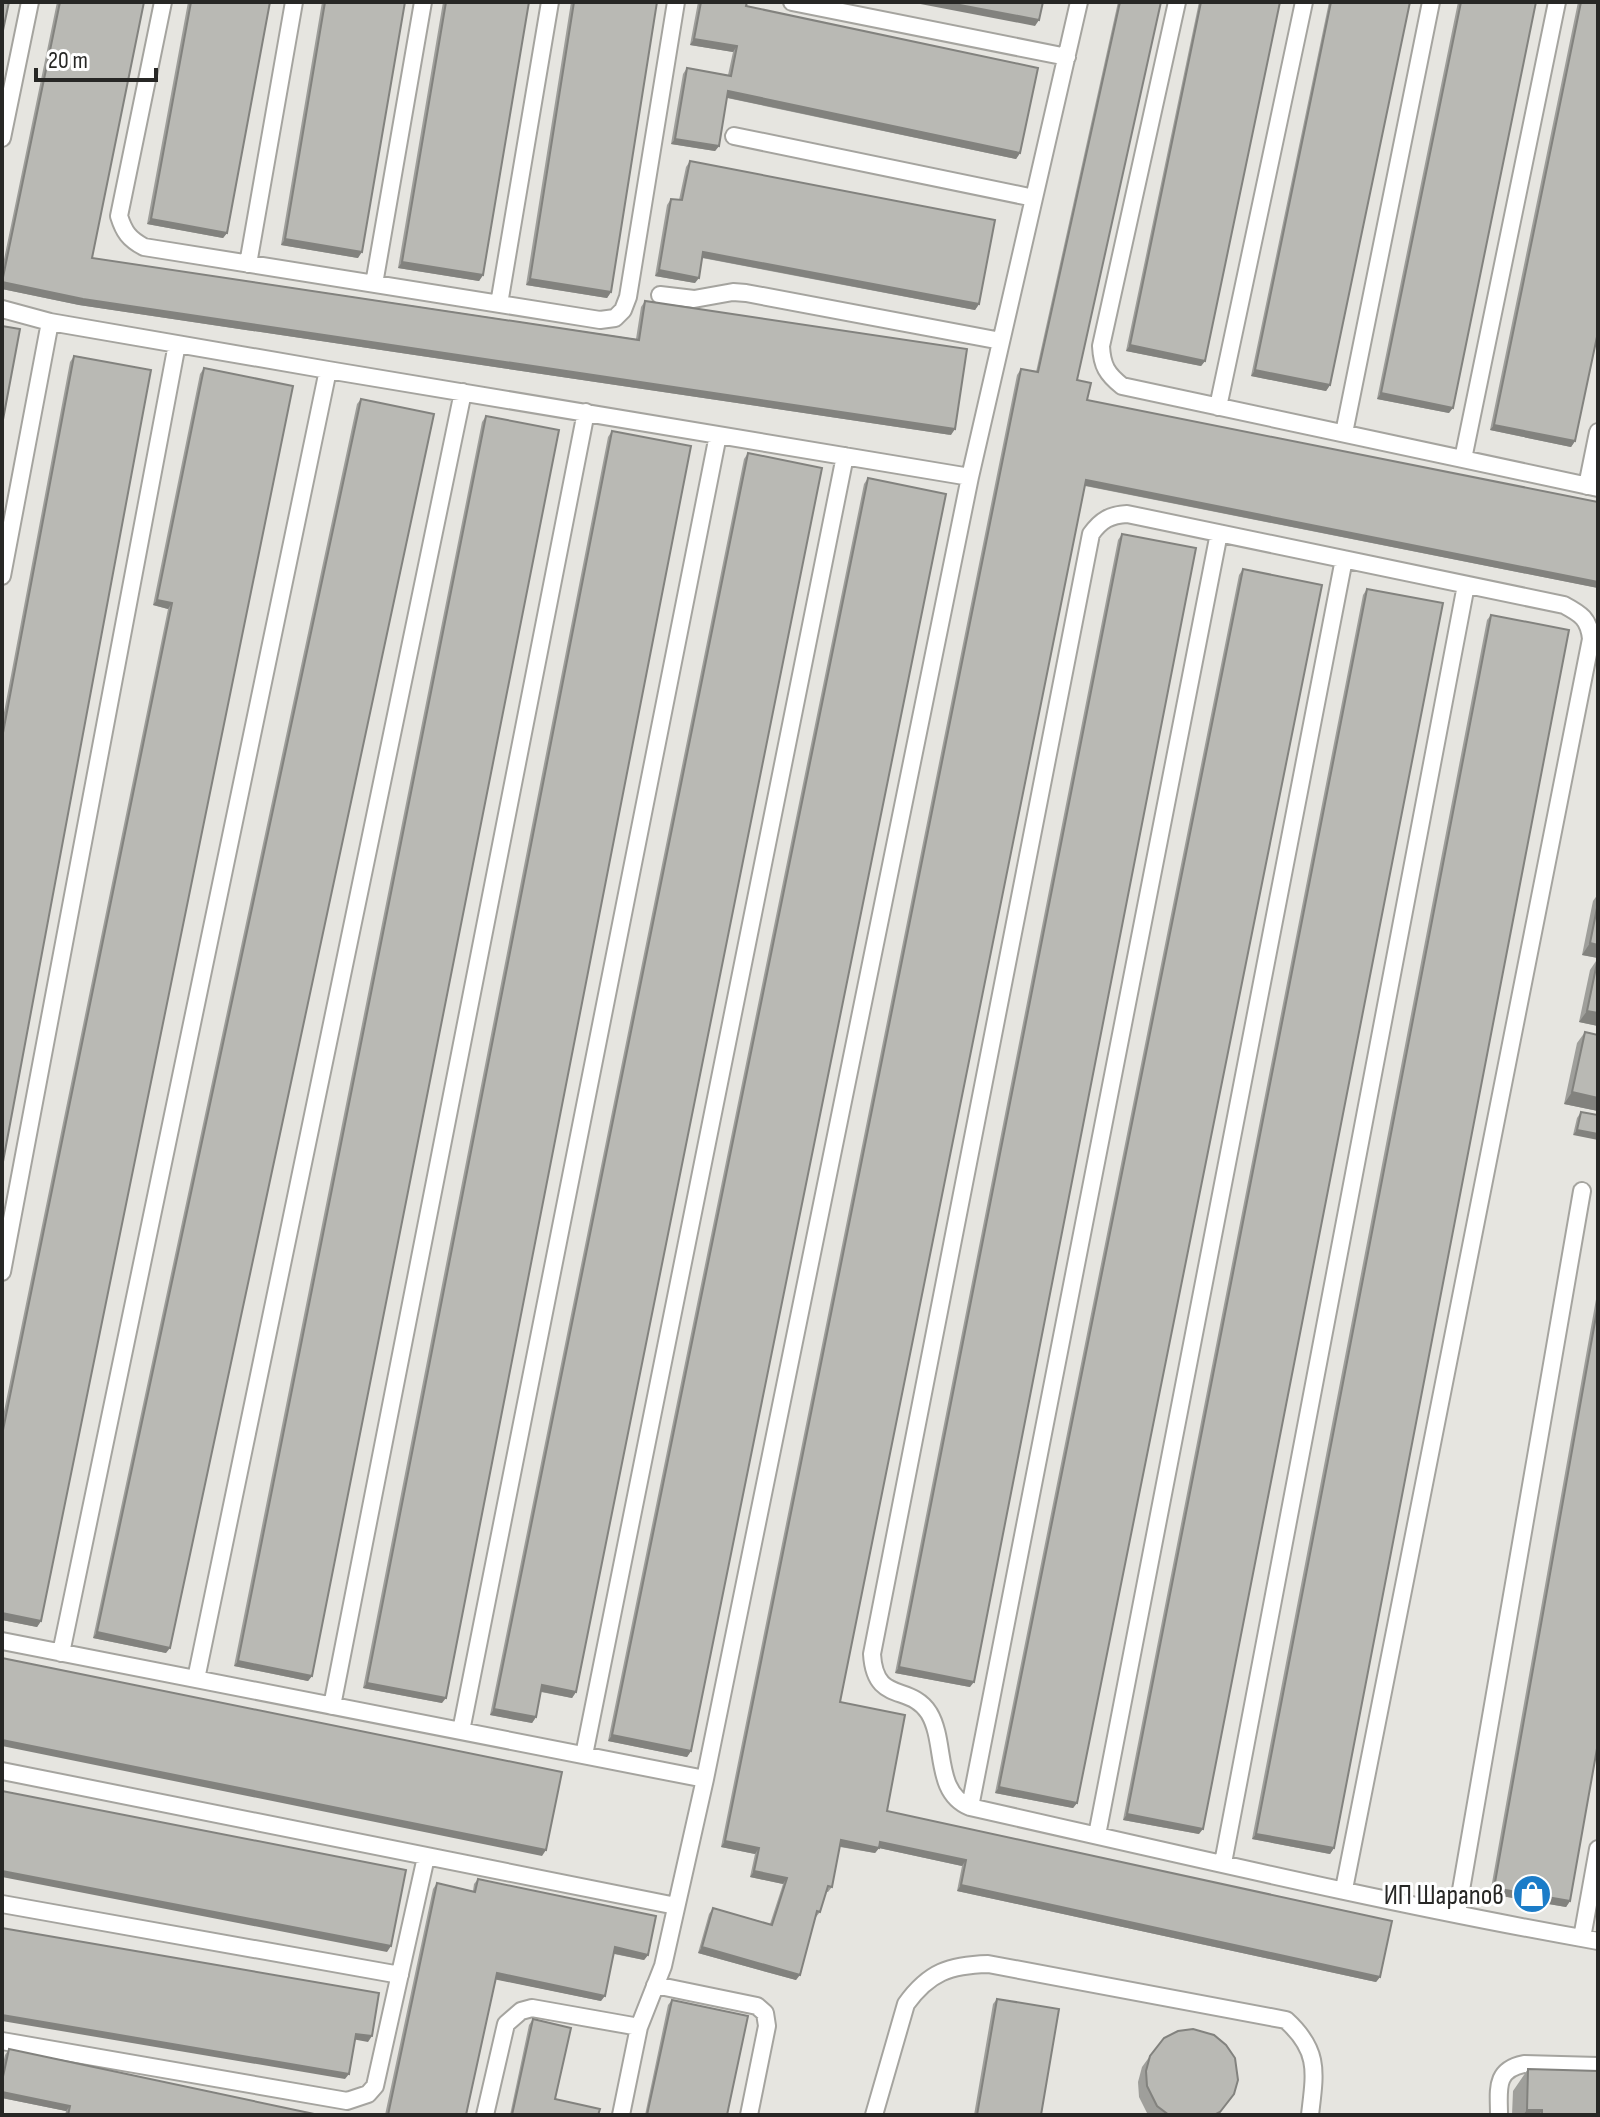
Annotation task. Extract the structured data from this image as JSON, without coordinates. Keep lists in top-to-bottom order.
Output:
{
  "places": {
    "shop": ["ИП Шарапов"]
  },
  "scale_bar": "20 m"
}
